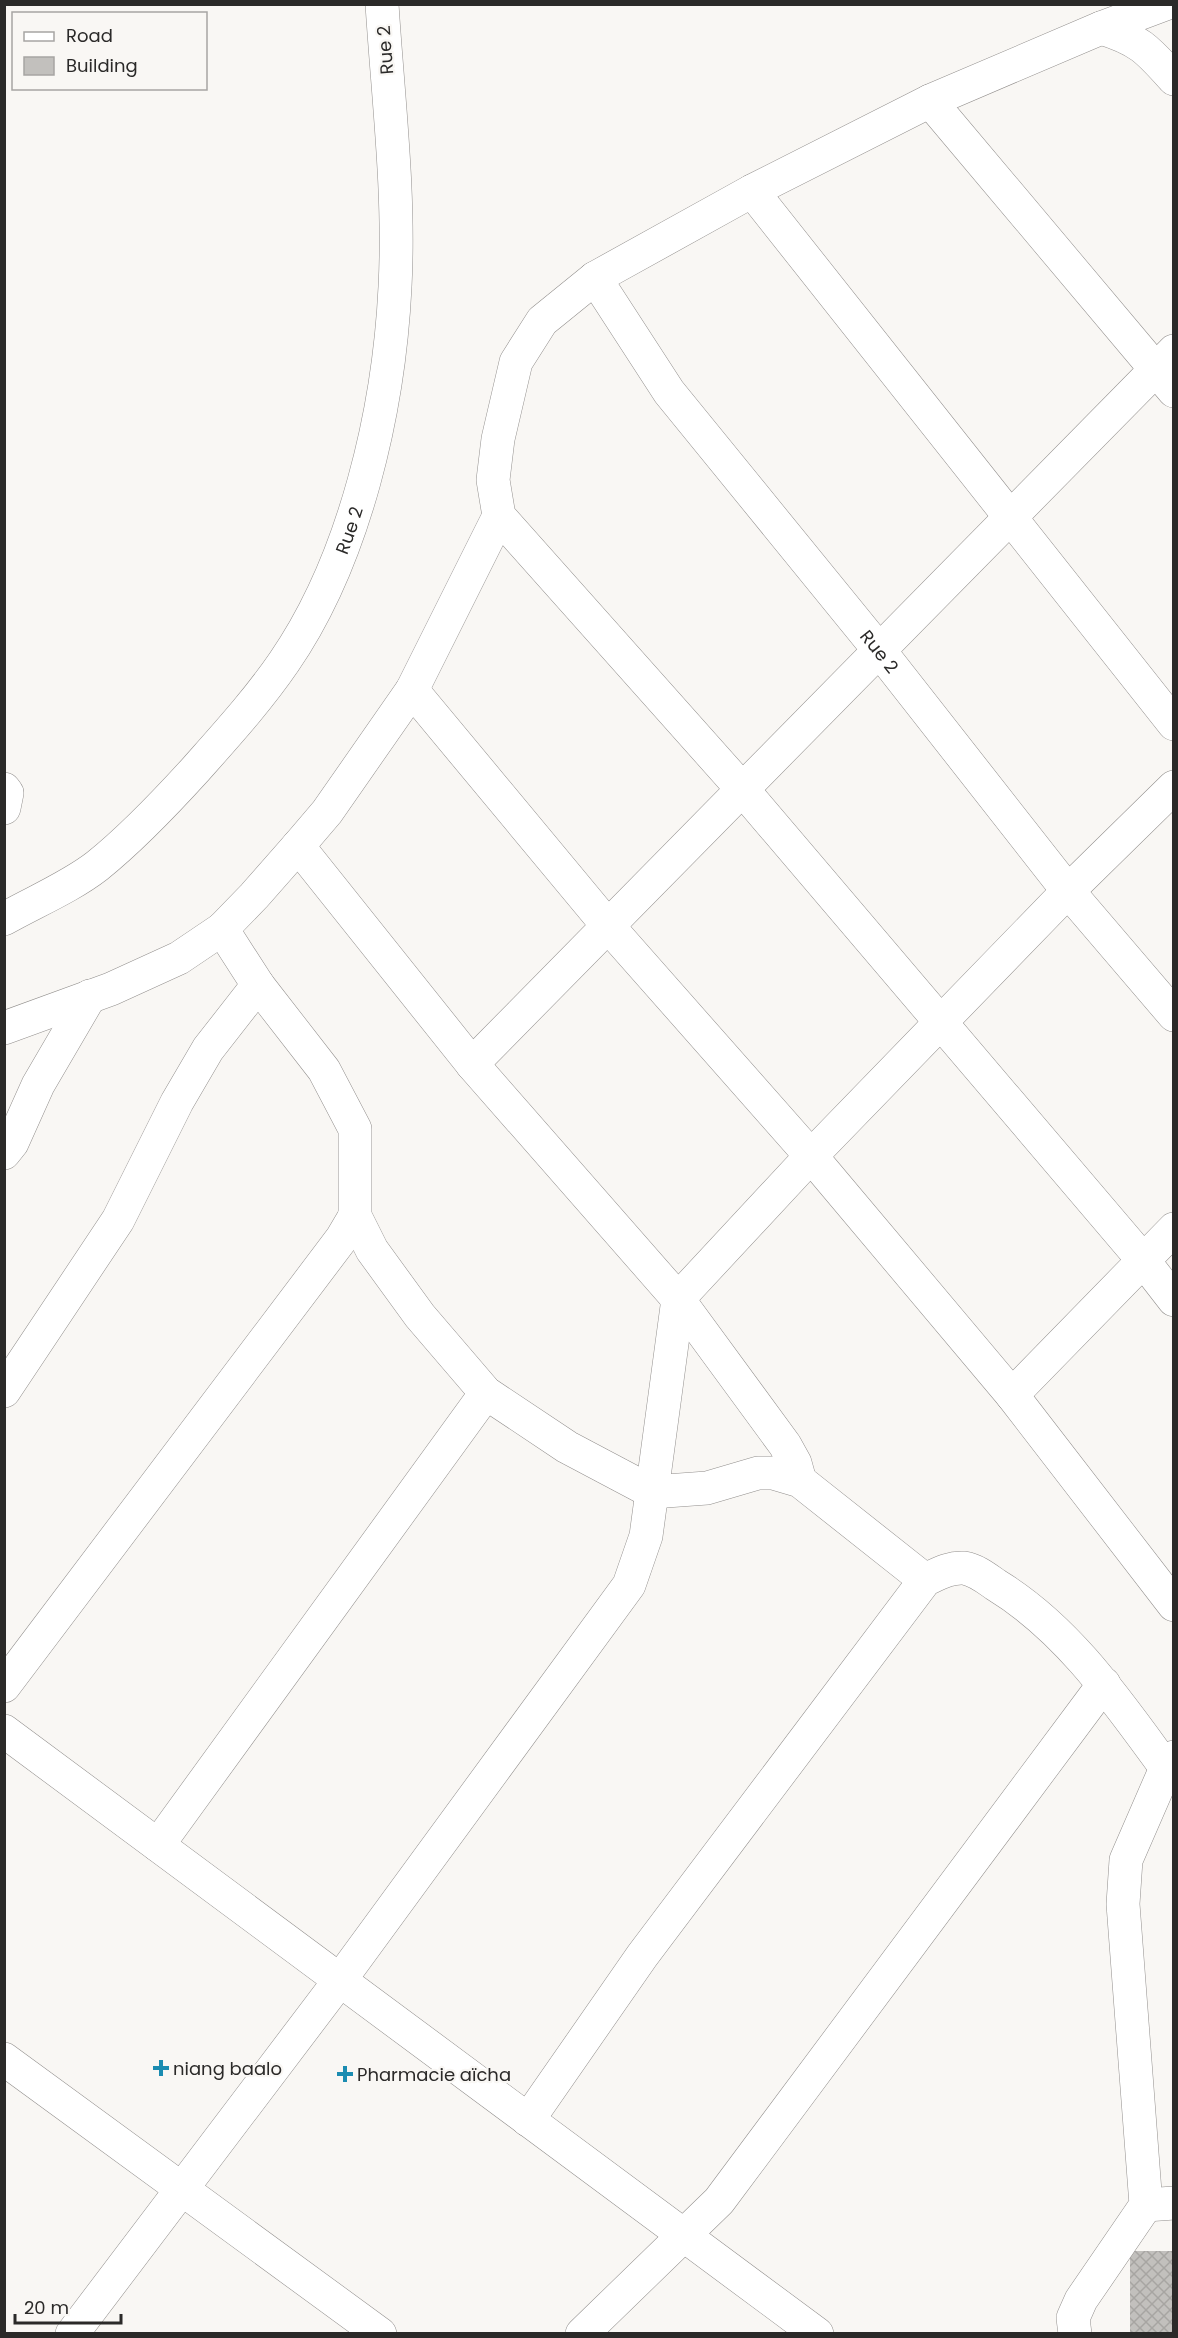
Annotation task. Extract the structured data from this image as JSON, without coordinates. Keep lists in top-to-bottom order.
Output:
{
  "streets": {
    "street": ["Rue 2"]
  },
  "places": {
    "health": ["niang baalo", "Pharmacie aïcha"]
  },
  "legend": ["Road", "Building"],
  "scale_bar": "20 m"
}
